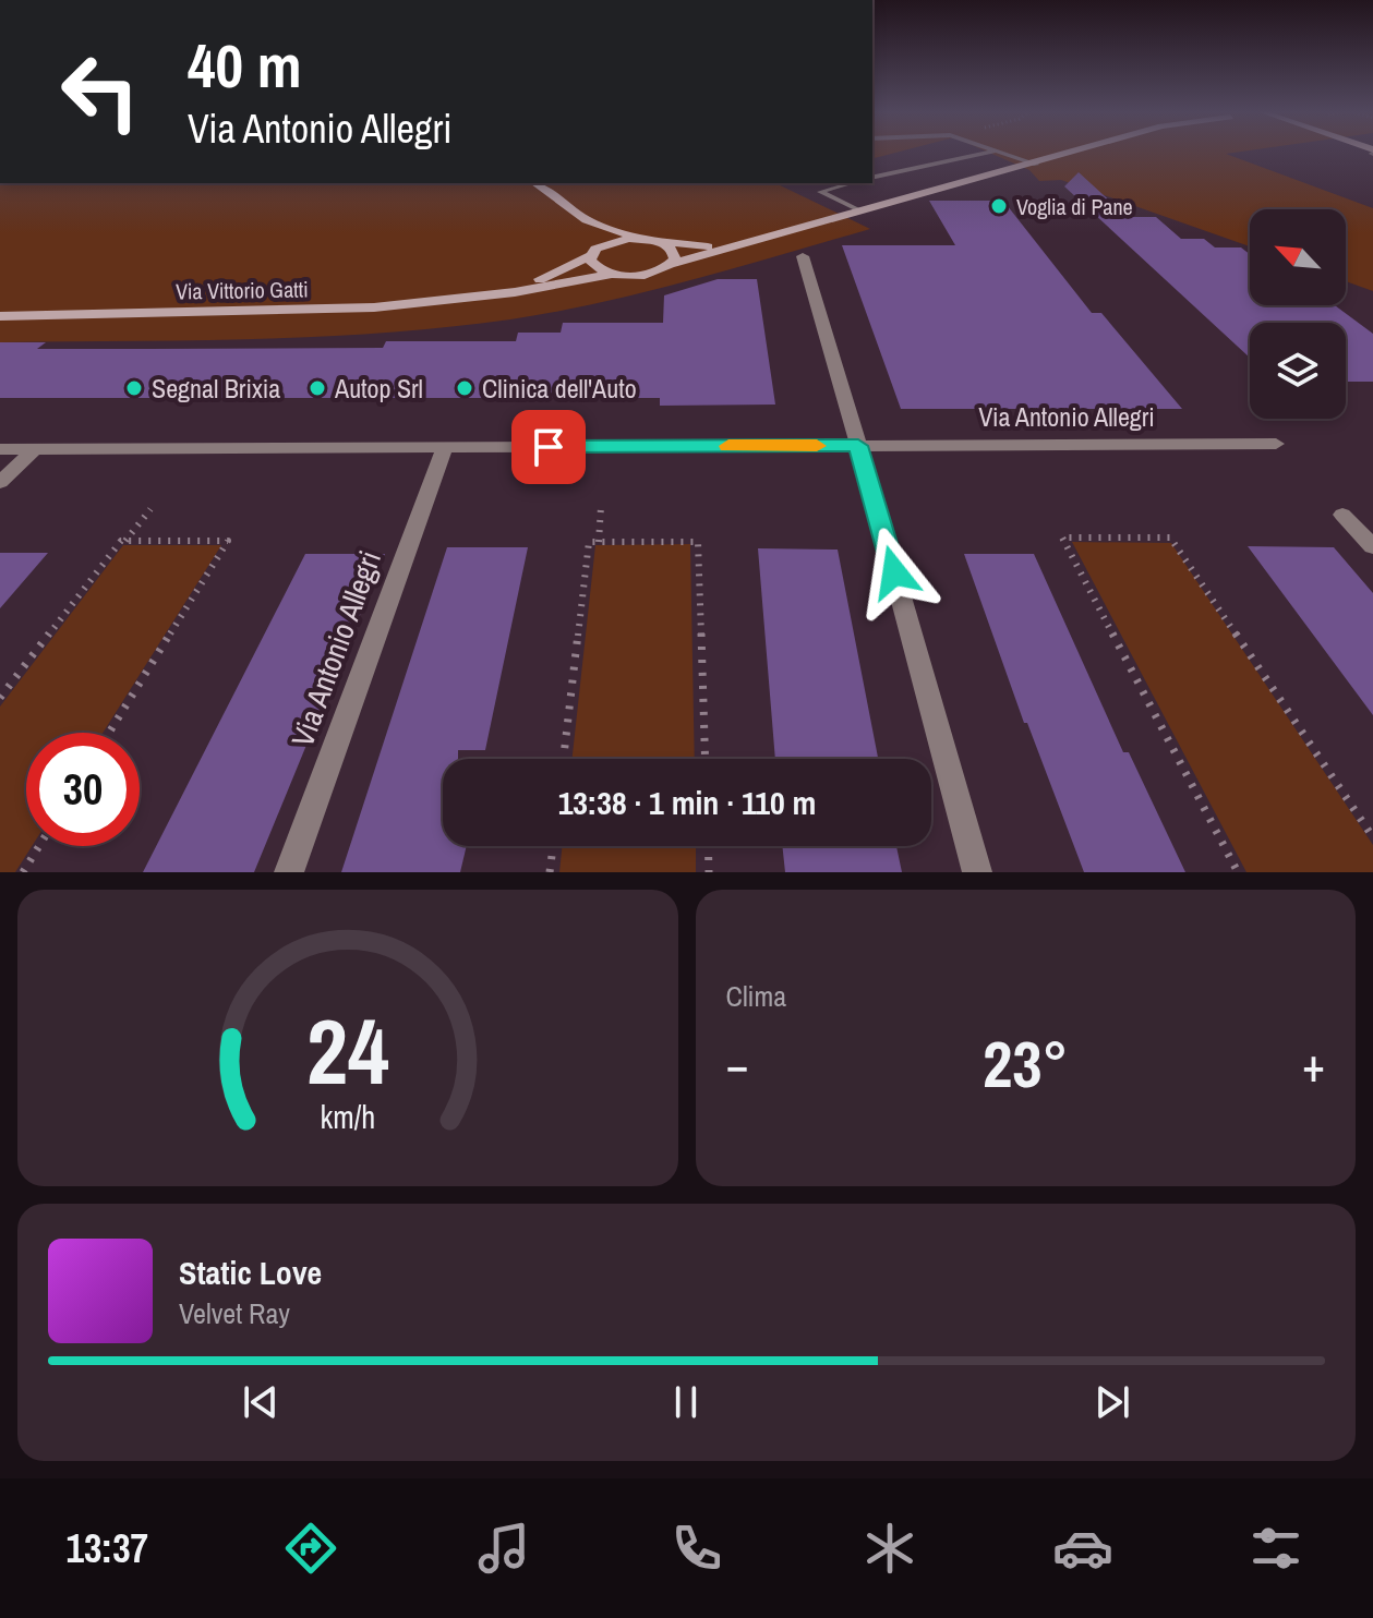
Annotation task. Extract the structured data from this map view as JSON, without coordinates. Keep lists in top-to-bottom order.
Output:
{
  "streets": {
    "street": ["Via Vittorio Gatti", "Via Antonio Allegri"]
  },
  "places": [
    "Voglia di Pane",
    "Segnal Brixia",
    "Autop Srl",
    "Clinica dell'Auto"
  ],
  "north": "top left",
  "page": {
    "turn": ["40 m", "Via Antonio Allegri"],
    "limit": "30",
    "trip": "13:38 · 1 min · 110 m",
    "tile": "Clima",
    "heat": ["−", "23°", "+"],
    "song": ["Static Love", "Velvet Ray"],
    "tabs": "13:37",
    "gauge": ["24", "km/h"]
  }
}
